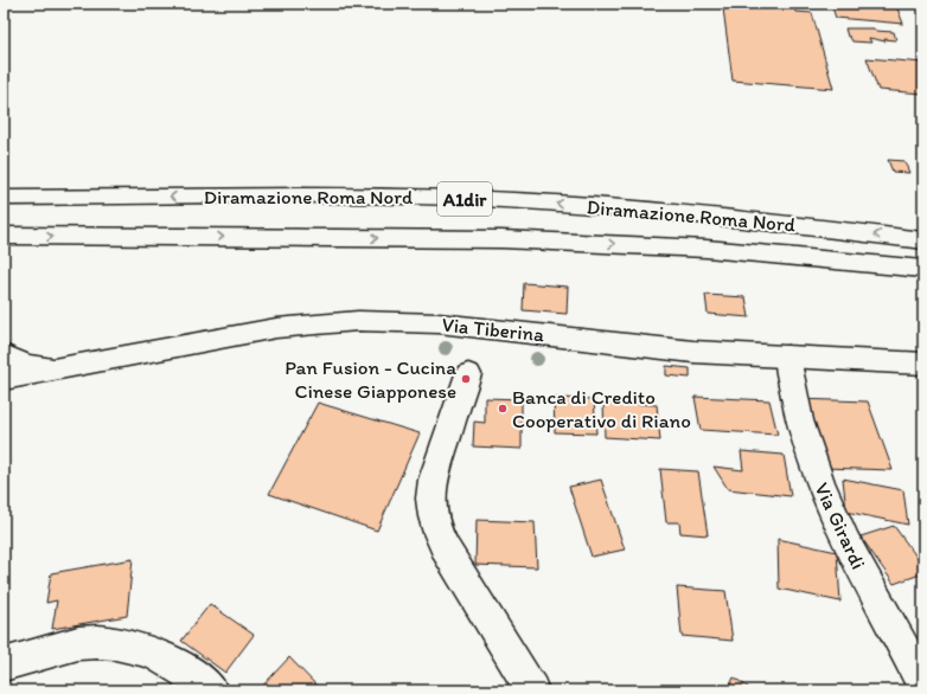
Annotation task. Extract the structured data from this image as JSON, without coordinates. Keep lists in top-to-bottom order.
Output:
{
  "streets": {
    "main road": ["Diramazione Roma Nord", "A1dir", "Via Tiberina"],
    "street": ["Via Girardi"]
  },
  "crossings": [
    ["Via Tiberina", "Via Girardi"]
  ],
  "places": ["Pan Fusion - Cucina Cinese Giapponese", "Banca di Credito Cooperativo di Riano"]
}
